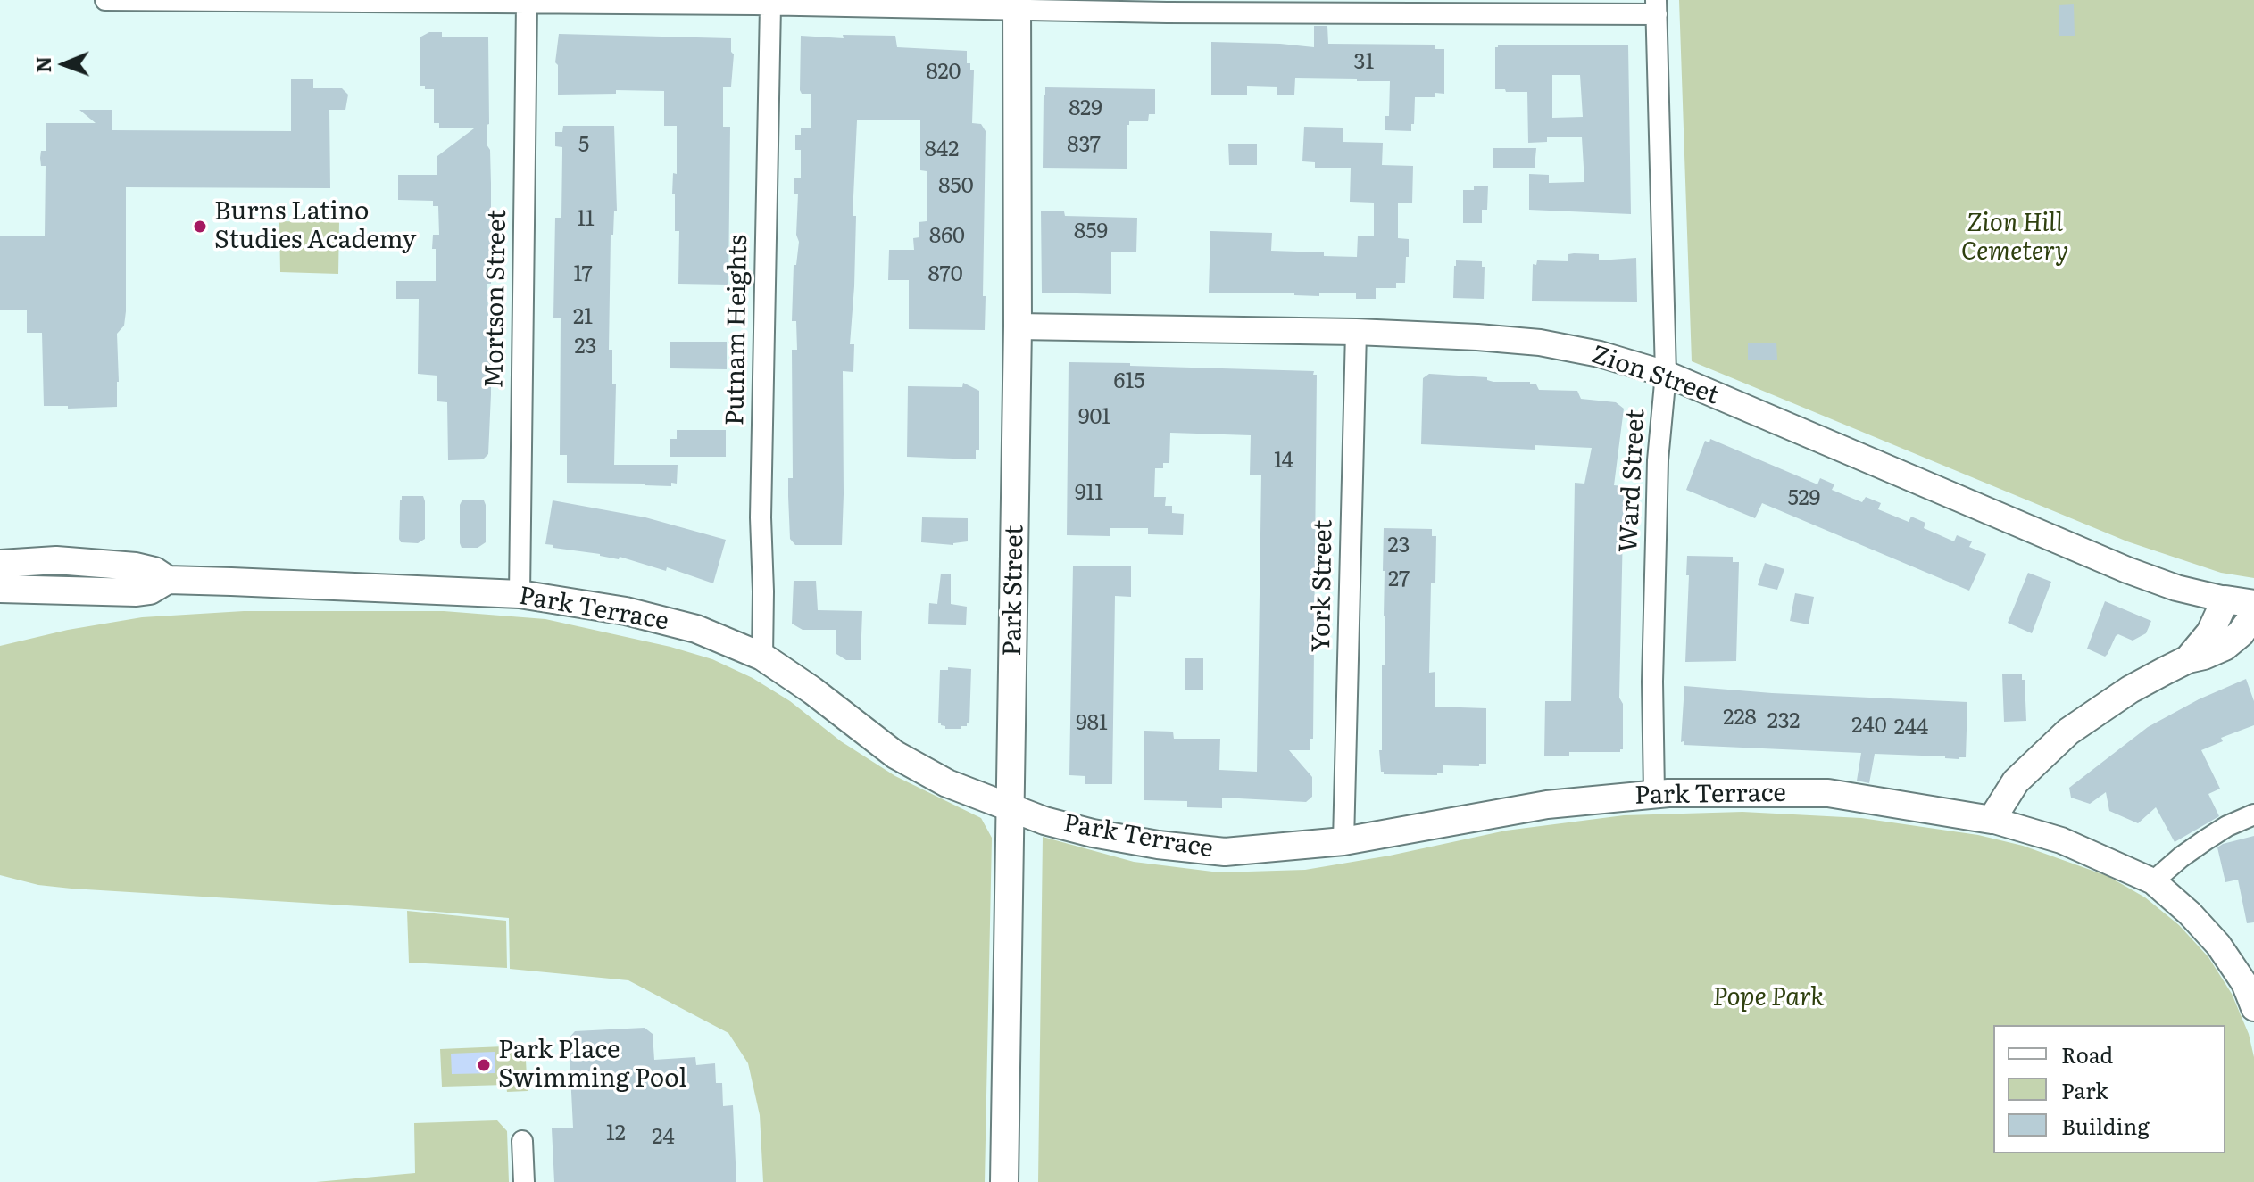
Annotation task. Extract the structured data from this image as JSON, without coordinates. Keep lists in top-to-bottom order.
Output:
{
  "streets": {
    "main road": ["Zion Street", "Park Street", "Park Terrace"],
    "street": [
      "Mortson Street",
      "Putnam Heights",
      "Ward Street",
      "York Street"
    ]
  },
  "crossings": [
    ["Mortson Street", "Park Terrace"],
    ["Putnam Heights", "Park Terrace"],
    ["Zion Street", "Ward Street"],
    ["Zion Street", "York Street"],
    ["Zion Street", "Park Street"],
    ["Ward Street", "Park Terrace"],
    ["York Street", "Park Terrace"],
    ["Park Street", "Park Terrace"]
  ],
  "parks": ["Zion Hill Cemetery", "Pope Park"],
  "places": ["Burns Latino Studies Academy", "Park Place Swimming Pool"],
  "house_numbers": [
    "31",
    "820",
    "829",
    "5",
    "837",
    "842",
    "850",
    "11",
    "859",
    "860",
    "17",
    "870",
    "21",
    "23",
    "615",
    "901",
    "14",
    "911",
    "529",
    "23",
    "27",
    "228",
    "232",
    "981",
    "240",
    "244",
    "12",
    "24"
  ],
  "legend": ["Road", "Park", "Building"],
  "north": "left"
}
